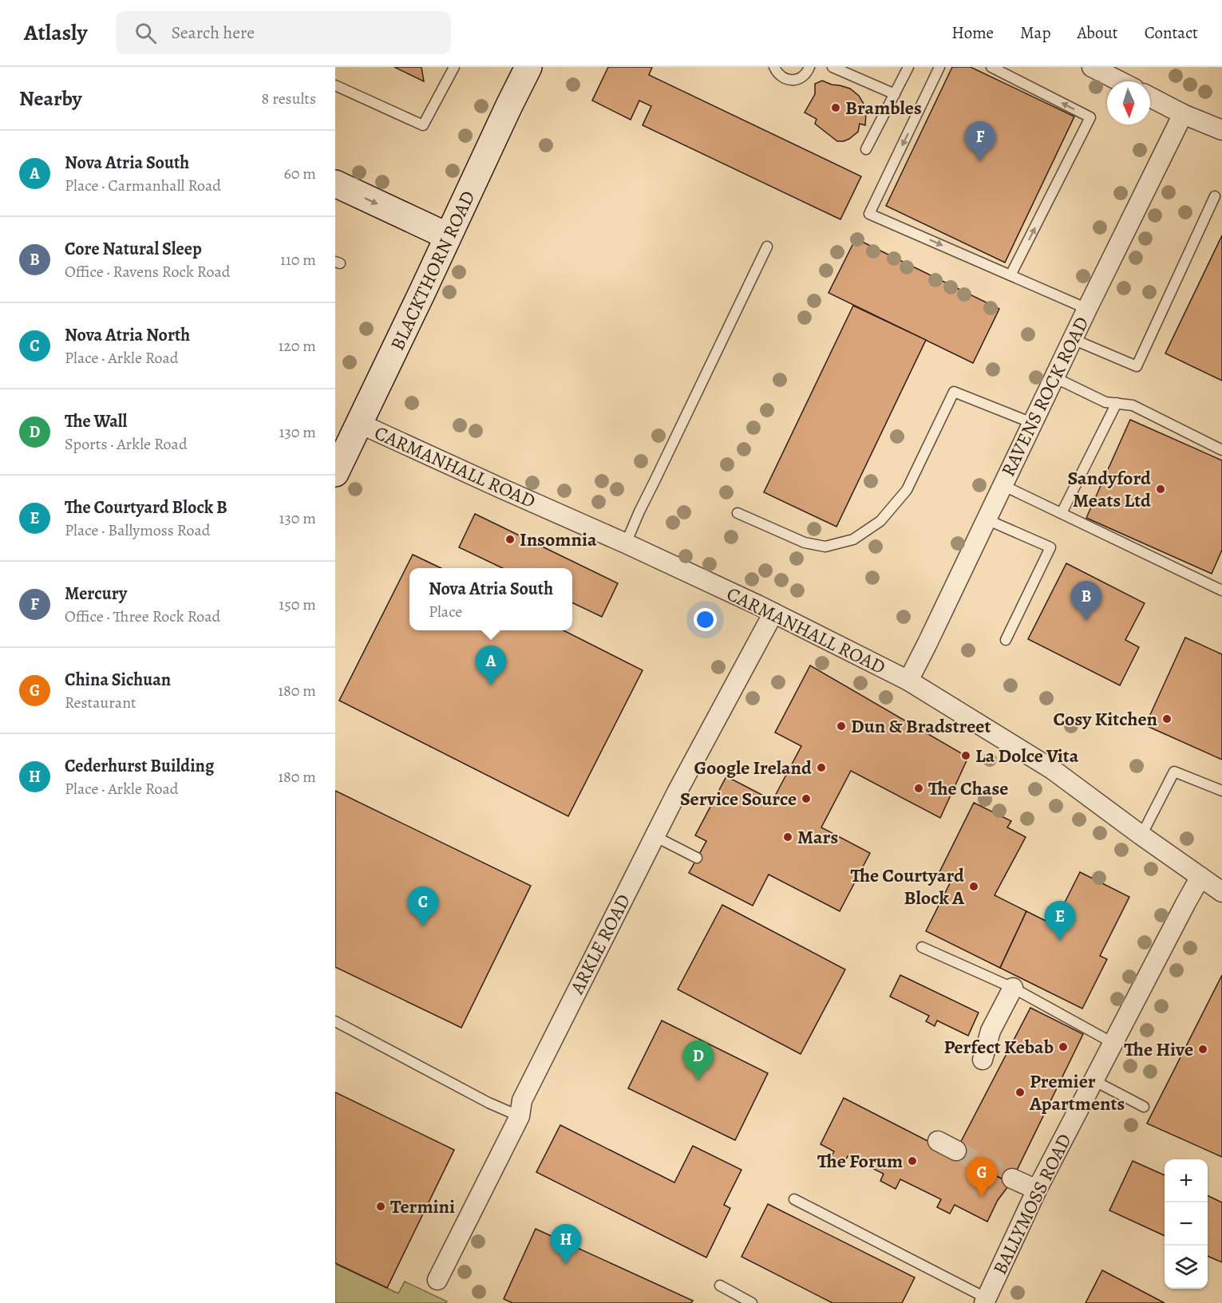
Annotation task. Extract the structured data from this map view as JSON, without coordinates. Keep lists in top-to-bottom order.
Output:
{
  "streets": {
    "street": [
      "BLACKTHORN ROAD",
      "RAVENS ROCK ROAD",
      "CARMANHALL ROAD",
      "ARKLE ROAD",
      "BALLYMOSS ROAD"
    ]
  },
  "crossings": [
    ["BLACKTHORN ROAD", "CARMANHALL ROAD"],
    ["RAVENS ROCK ROAD", "CARMANHALL ROAD"],
    ["CARMANHALL ROAD", "ARKLE ROAD"],
    ["CARMANHALL ROAD", "BALLYMOSS ROAD"]
  ],
  "places": [
    "Brambles",
    "Sandyford Meats Ltd",
    "Insomnia",
    "Cosy Kitchen",
    "Dun & Bradstreet",
    "La Dolce Vita",
    "Google Ireland",
    "The Chase",
    "Service Source",
    "Mars",
    "The Courtyard Block A",
    "Perfect Kebab",
    "The Hive",
    "Premier Apartments",
    "The Forum",
    "Termini"
  ],
  "north": "bottom",
  "page": {
    "header": "Atlasly",
    "search": "Search here",
    "nav": [
      "Home",
      "Map",
      "About",
      "Contact"
    ],
    "heading": ["Nearby", "8 results"],
    "pins": [
      "F",
      "B",
      "A",
      "C",
      "E",
      "D",
      "G",
      "H"
    ],
    "list": [
      {
        "mark": "A",
        "name": "Nova Atria South",
        "note": "Place · Carmanhall Road",
        "value": "60 m"
      },
      {
        "mark": "B",
        "name": "Core Natural Sleep",
        "note": "Office · Ravens Rock Road",
        "value": "110 m"
      },
      {
        "mark": "C",
        "name": "Nova Atria North",
        "note": "Place · Arkle Road",
        "value": "120 m"
      },
      {
        "mark": "D",
        "name": "The Wall",
        "note": "Sports · Arkle Road",
        "value": "130 m"
      },
      {
        "mark": "E",
        "name": "The Courtyard Block B",
        "note": "Place · Ballymoss Road",
        "value": "130 m"
      },
      {
        "mark": "F",
        "name": "Mercury",
        "note": "Office · Three Rock Road",
        "value": "150 m"
      },
      {
        "mark": "G",
        "name": "China Sichuan",
        "note": "Restaurant",
        "value": "180 m"
      },
      {
        "mark": "H",
        "name": "Cederhurst Building",
        "note": "Place · Arkle Road",
        "value": "180 m"
      }
    ],
    "popup": ["Nova Atria South", "Place"],
    "map_buttons": ["+", "−"]
  }
}
